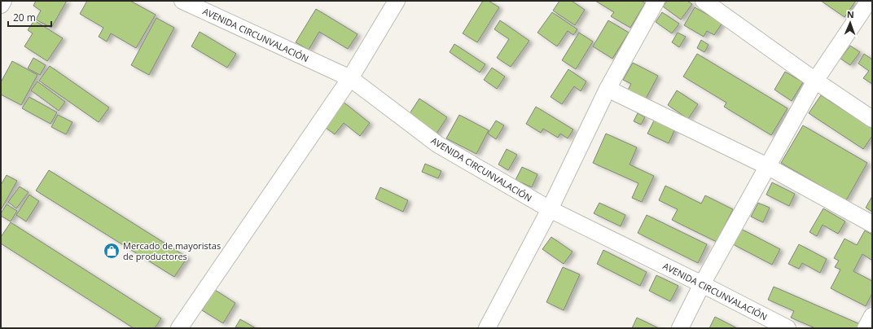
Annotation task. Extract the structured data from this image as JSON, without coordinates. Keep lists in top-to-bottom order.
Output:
{
  "streets": {
    "street": ["AVENIDA CIRCUNVALACIÓN"]
  },
  "places": {
    "shop": ["Mercado de mayoristas de productores"]
  },
  "scale_bar": "20 m",
  "north": "top"
}
